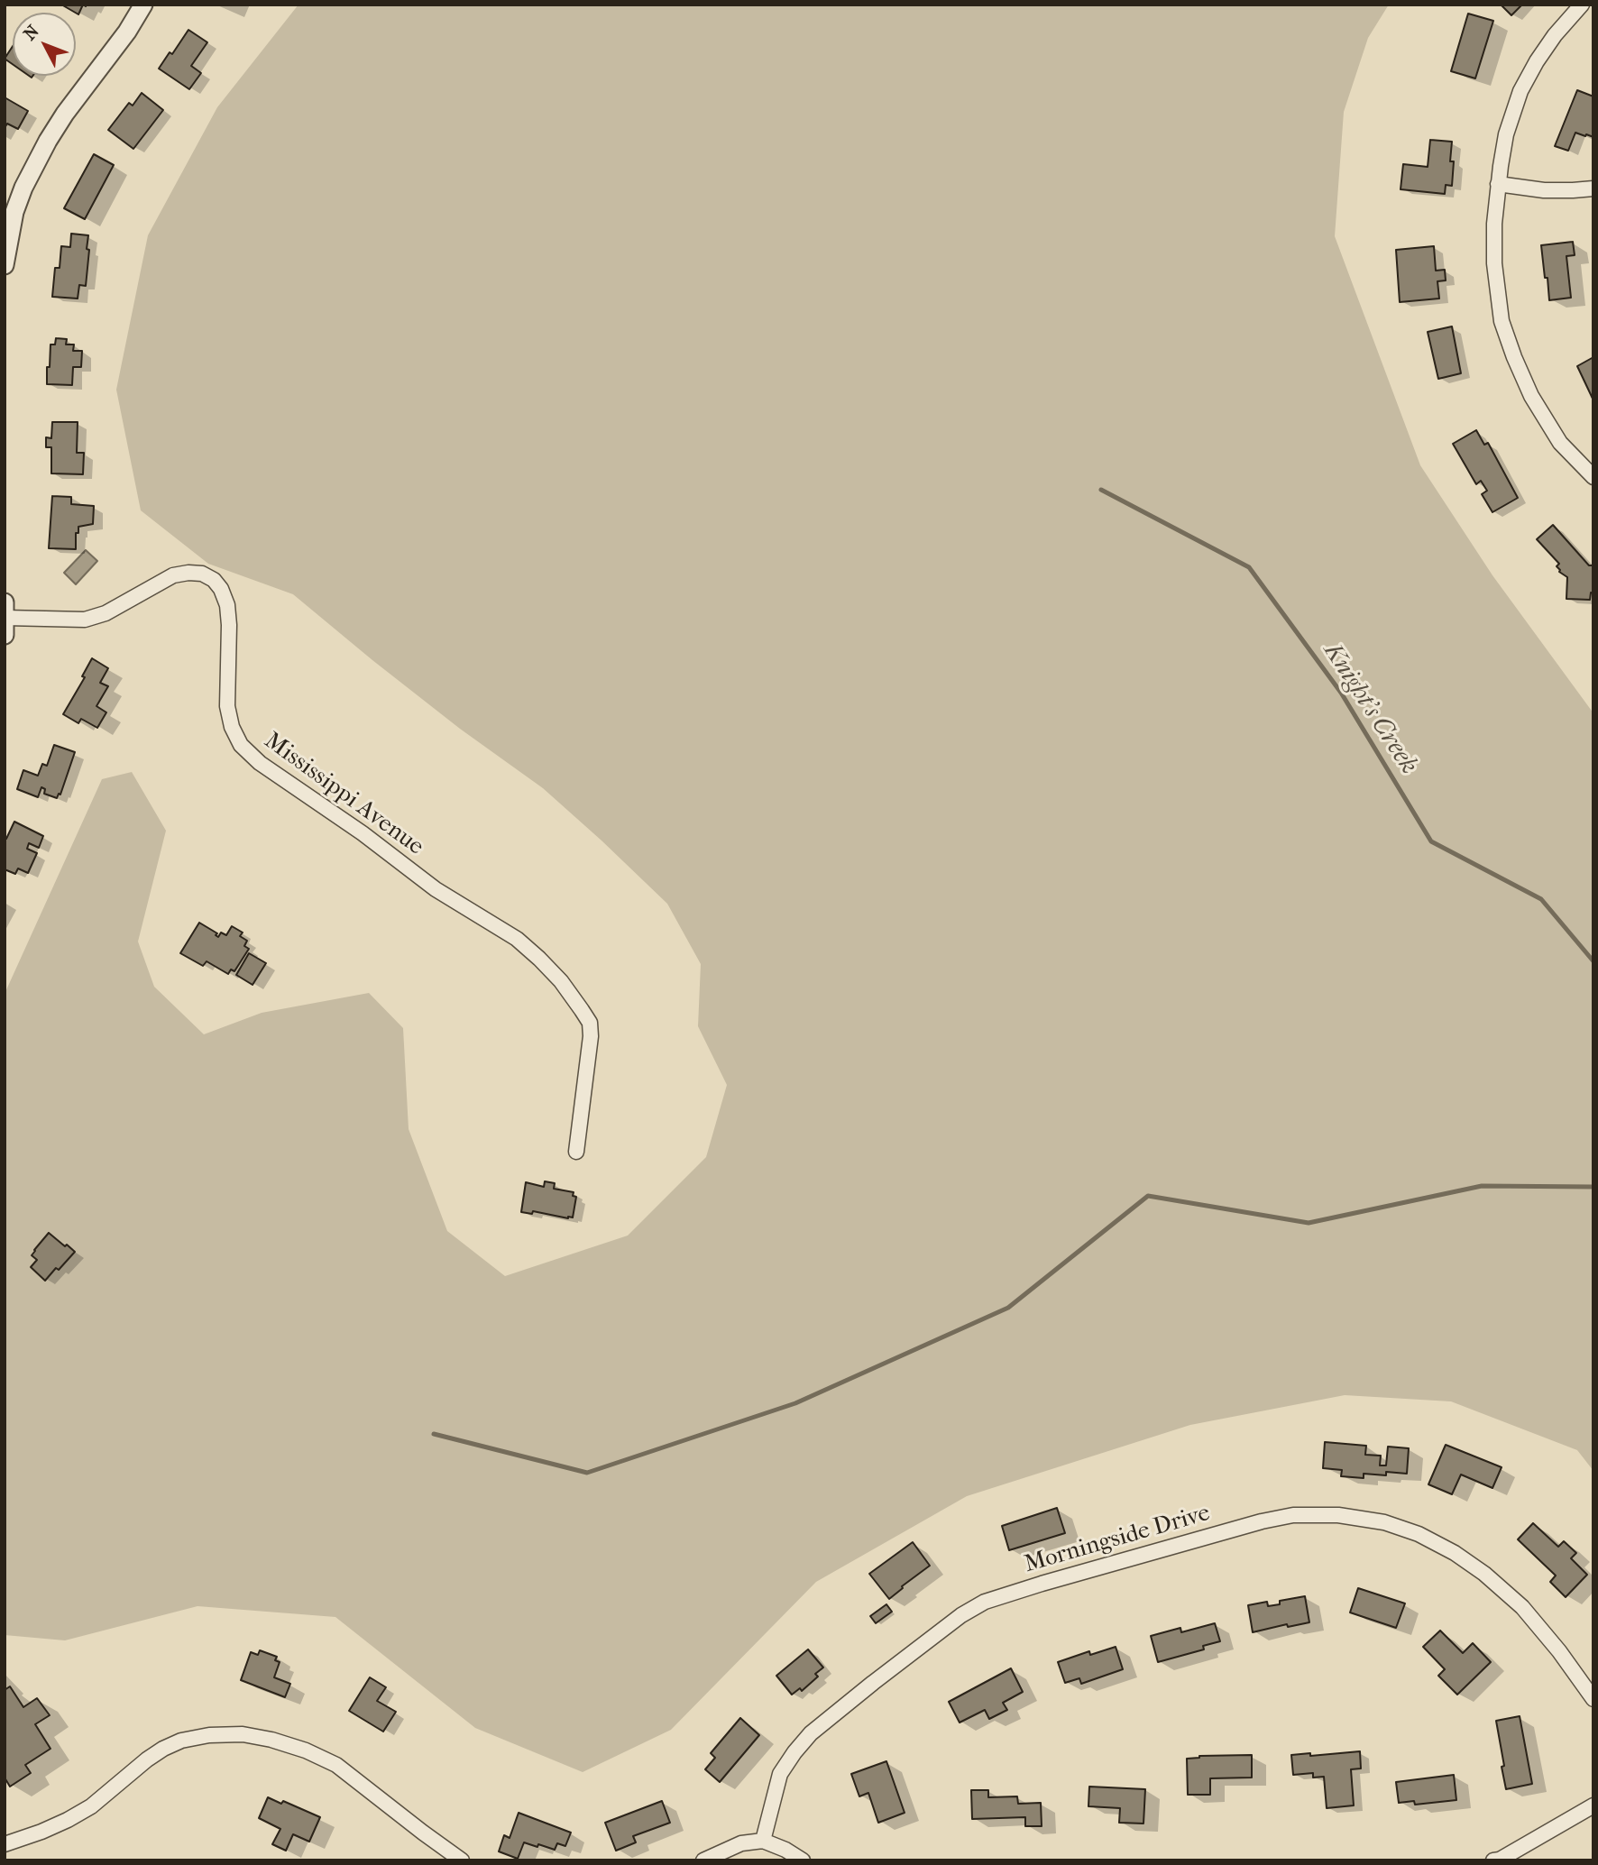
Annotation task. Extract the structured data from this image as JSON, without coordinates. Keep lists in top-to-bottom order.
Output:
{
  "streets": {
    "street": ["Mississippi Avenue", "Morningside Drive"]
  },
  "water": ["Knight's Creek"],
  "north": "top left"
}
